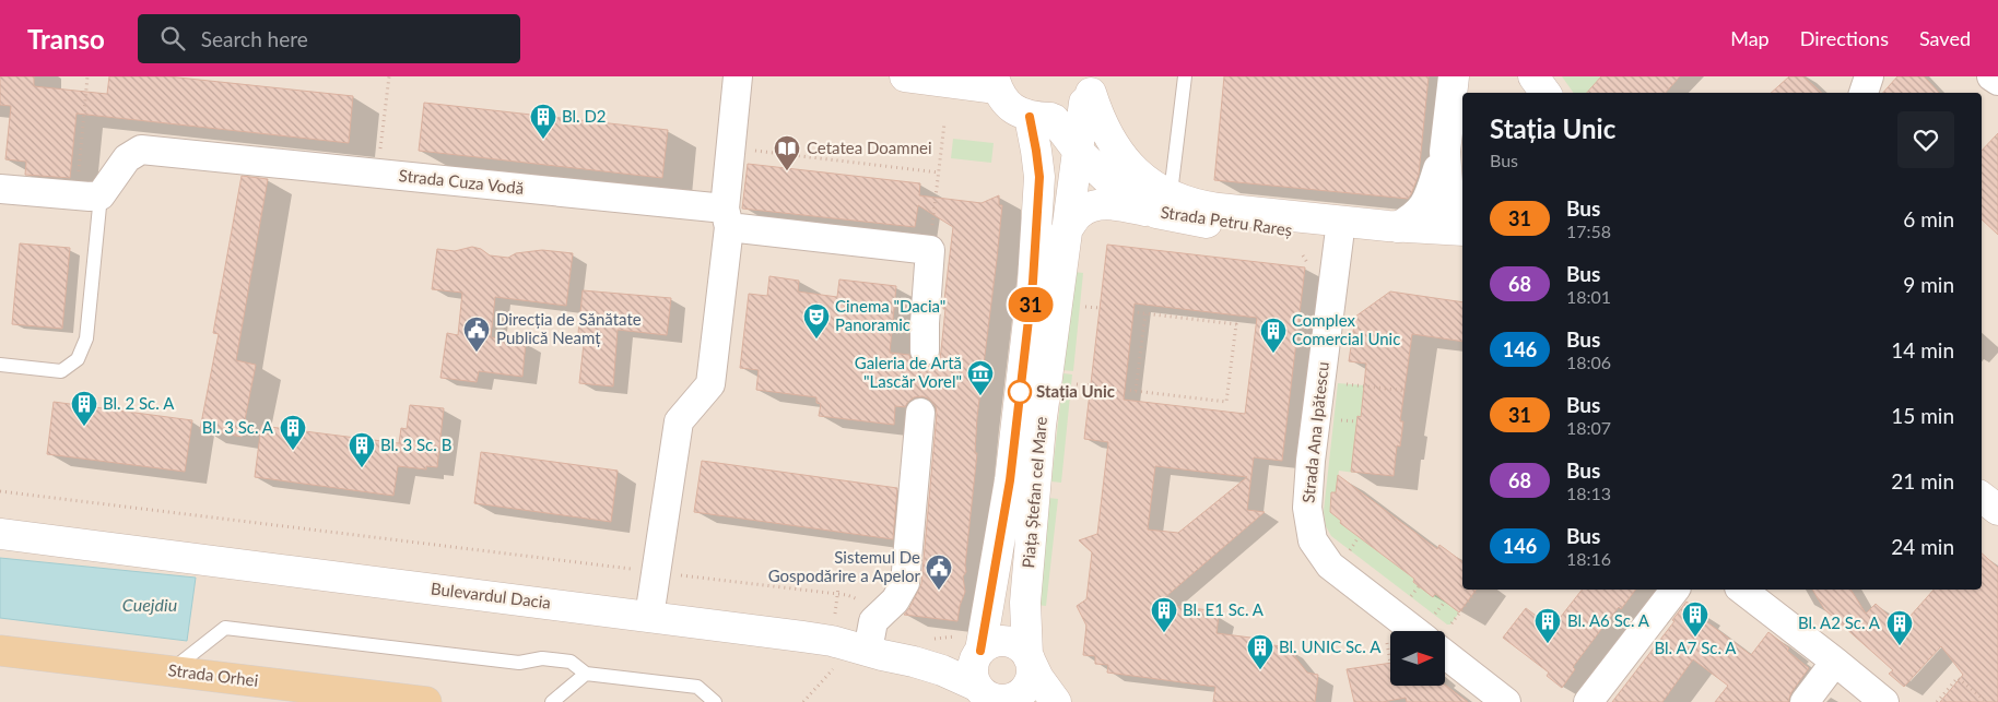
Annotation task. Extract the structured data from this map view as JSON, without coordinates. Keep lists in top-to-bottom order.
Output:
{
  "streets": {
    "main road": [
      "Strada Petru Rareș",
      "Piața Ștefan cel Mare",
      "Bulevardul Dacia",
      "Strada Orhei"
    ],
    "street": ["Strada Cuza Vodă", "Strada Ana Ipătescu"]
  },
  "crossings": [
    ["Strada Petru Rareș", "Strada Ana Ipătescu"],
    ["Strada Petru Rareș", "Piața Ștefan cel Mare"],
    ["Piața Ștefan cel Mare", "Bulevardul Dacia"]
  ],
  "water": ["Cuejdiu"],
  "places": {
    "building": [
      "Bl. D2",
      "Complex Comercial Unic",
      "Bl. 2 Sc. A",
      "Bl. 3 Sc. A",
      "Bl. 3 Sc. B",
      "Bl. E1 Sc. A",
      "Bl. A7 Sc. A",
      "Bl. A6 Sc. A",
      "Bl. A2 Sc. A",
      "Bl. UNIC Sc. A"
    ],
    "library": ["Cetatea Doamnei"],
    "theatre": ["Cinema \"Dacia\" Panoramic"],
    "public building": ["Direcția de Sănătate Publică Neamț", "Sistemul De Gospodărire a Apelor"],
    "other": ["Stația Unic"],
    "museum": ["Galeria de Artă \"Lascăr Vorel\""]
  },
  "lines": ["bus line 31"],
  "north": "right",
  "page": {
    "header": "Transo",
    "search": "Search here",
    "nav": ["Map", "Directions", "Saved"],
    "on_map": "31",
    "heading": ["Stația Unic", "Bus"],
    "list": [
      {
        "mark": "31",
        "name": "Bus",
        "note": "17:58",
        "value": "6 min"
      },
      {
        "mark": "68",
        "name": "Bus",
        "note": "18:01",
        "value": "9 min"
      },
      {
        "mark": "146",
        "name": "Bus",
        "note": "18:06",
        "value": "14 min"
      },
      {
        "mark": "31",
        "name": "Bus",
        "note": "18:07",
        "value": "15 min"
      },
      {
        "mark": "68",
        "name": "Bus",
        "note": "18:13",
        "value": "21 min"
      },
      {
        "mark": "146",
        "name": "Bus",
        "note": "18:16",
        "value": "24 min"
      }
    ]
  }
}
